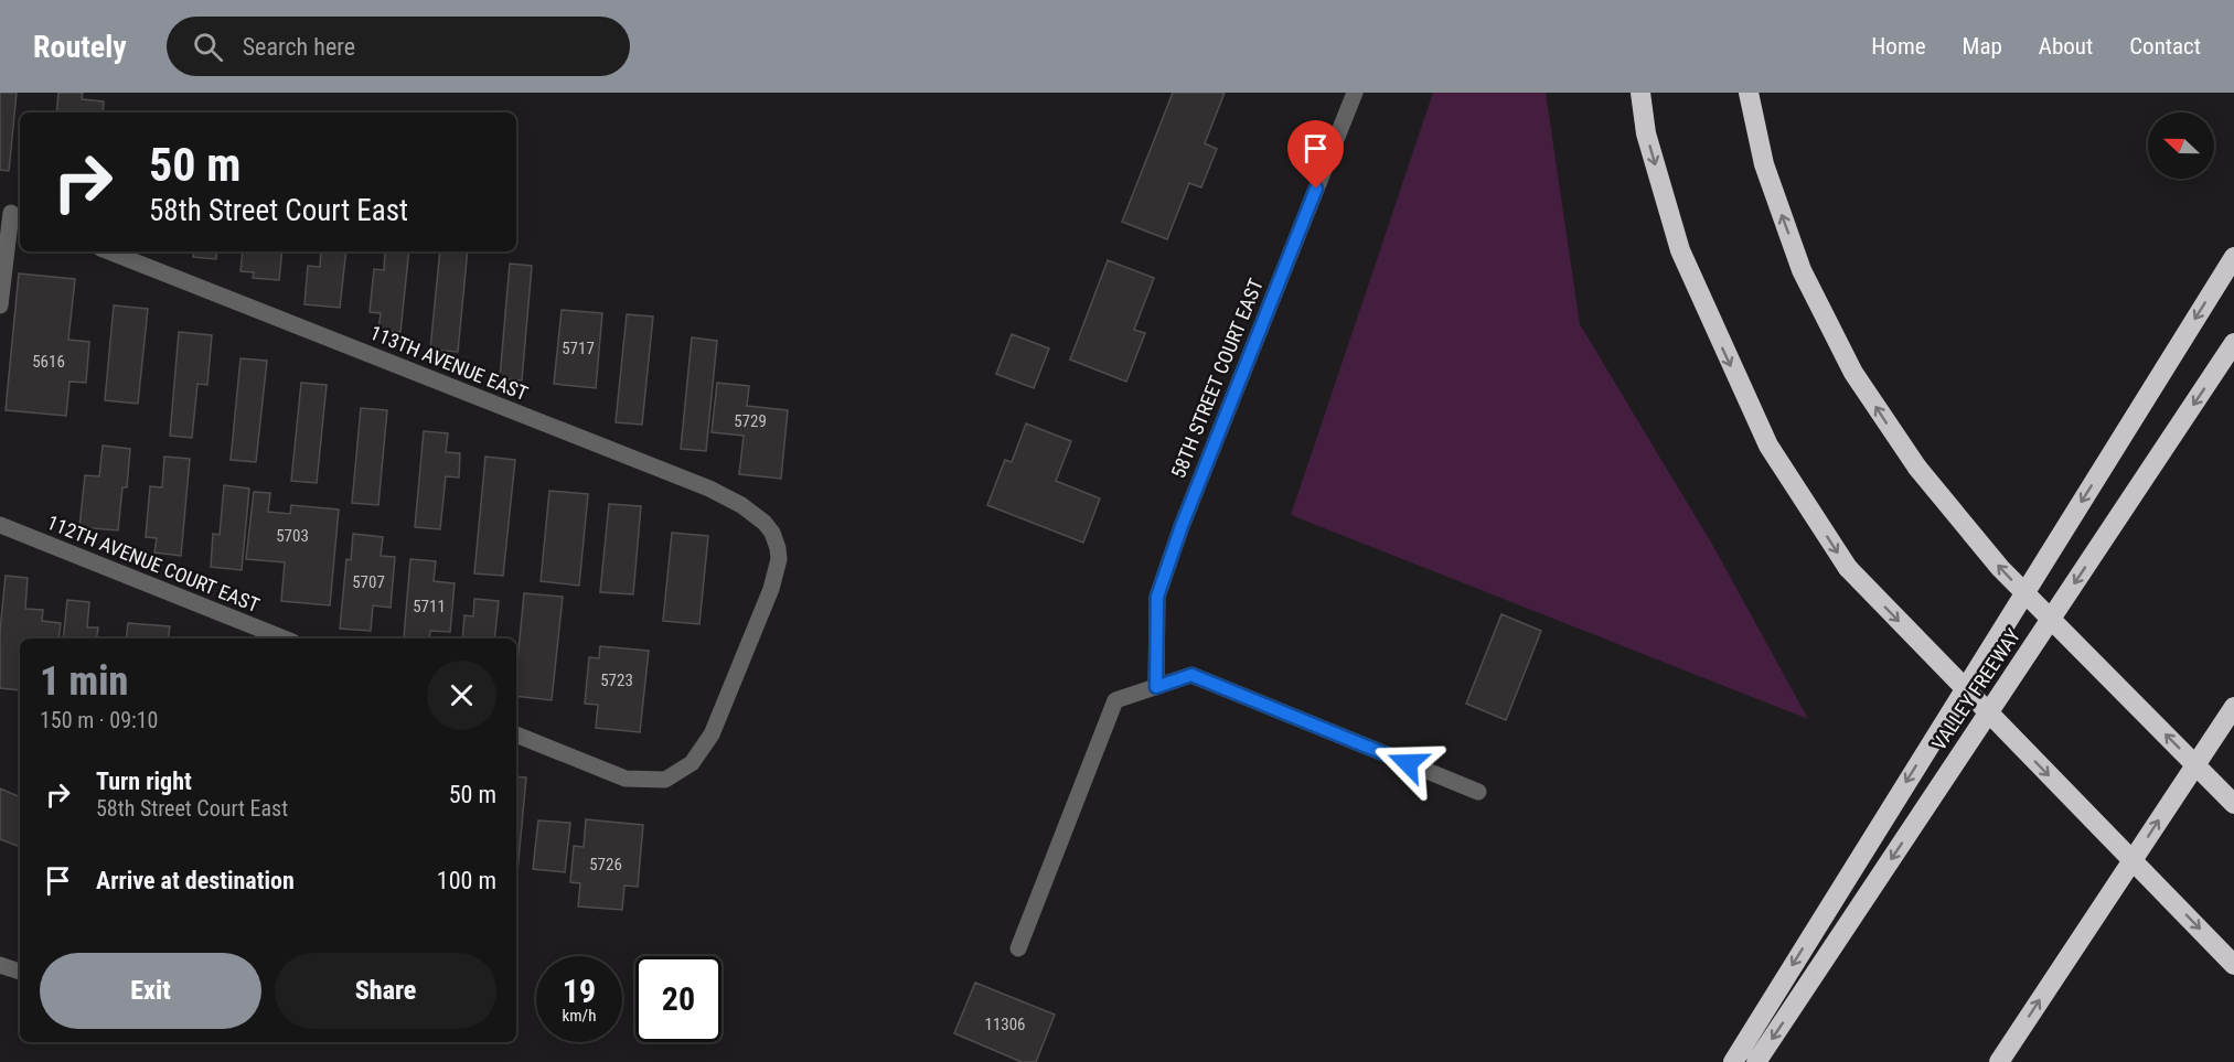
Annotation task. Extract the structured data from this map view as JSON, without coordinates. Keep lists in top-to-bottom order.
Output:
{
  "streets": {
    "highway": ["VALLEY FREEWAY"],
    "street": ["113TH AVENUE EAST", "58TH STREET COURT EAST", "112TH AVENUE COURT EAST"]
  },
  "house_numbers": [
    "5717",
    "5616",
    "5729",
    "5703",
    "5707",
    "5711",
    "5723",
    "5726",
    "11306"
  ],
  "north": "left",
  "page": {
    "header": "Routely",
    "search": "Search here",
    "nav": [
      "Home",
      "Map",
      "About",
      "Contact"
    ],
    "turn": ["50 m", "58th Street Court East"],
    "heading": ["1 min", "150 m · 09:10"],
    "list": [
      {
        "name": "Turn right",
        "note": "58th Street Court East",
        "value": "50 m"
      },
      {
        "name": "Arrive at destination",
        "value": "100 m"
      }
    ],
    "buttons": ["Exit", "Share"],
    "speed": "19 km/h",
    "limit": "20"
  }
}
